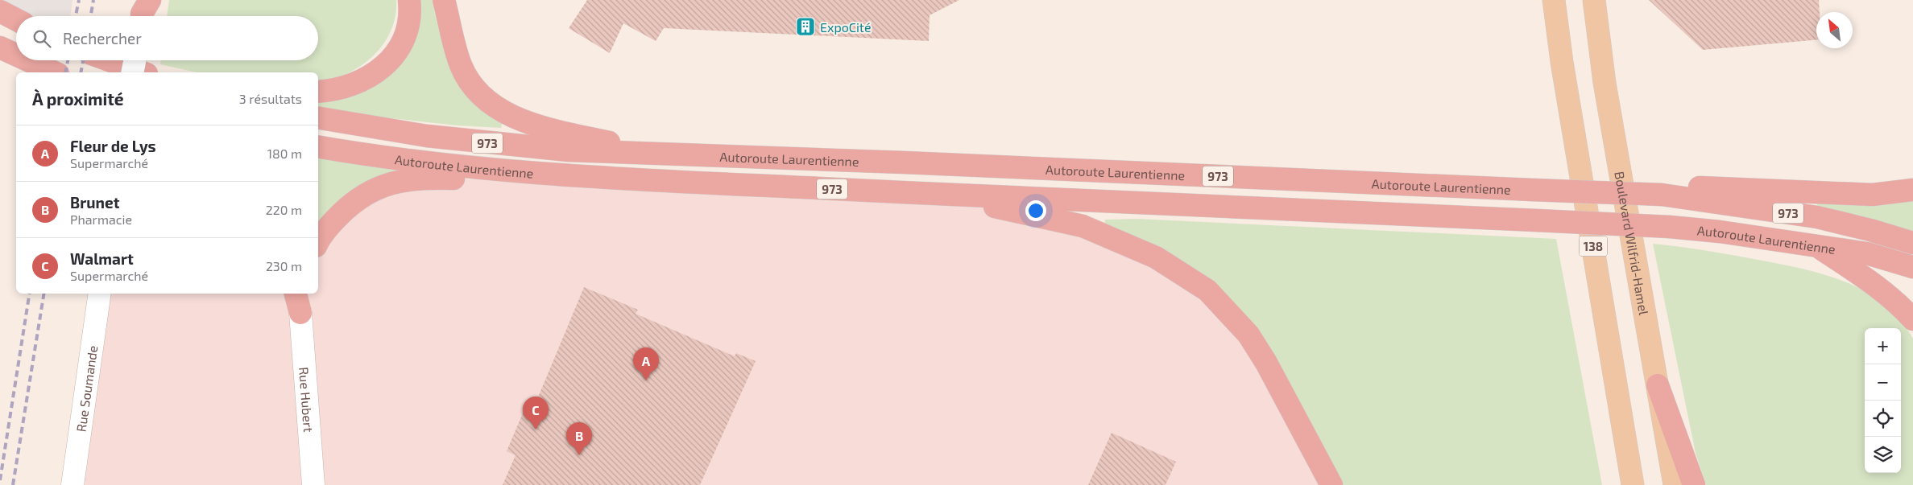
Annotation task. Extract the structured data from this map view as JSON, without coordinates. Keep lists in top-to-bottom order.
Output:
{
  "streets": {
    "highway": ["973", "Autoroute Laurentienne"],
    "main road": ["Boulevard Wilfrid-Hamel", "138"],
    "street": ["Rue Soumande", "Rue Hubert"]
  },
  "places": {
    "building": ["ExpoCité"]
  },
  "north": "top left",
  "page": {
    "search": "Rechercher",
    "heading": ["À proximité", "3 résultats"],
    "list": [
      {
        "mark": "A",
        "name": "Fleur de Lys",
        "note": "Supermarché",
        "value": "180 m"
      },
      {
        "mark": "B",
        "name": "Brunet",
        "note": "Pharmacie",
        "value": "220 m"
      },
      {
        "mark": "C",
        "name": "Walmart",
        "note": "Supermarché",
        "value": "230 m"
      }
    ],
    "map_buttons": ["+", "−"],
    "pins": ["A", "C", "B"]
  }
}
